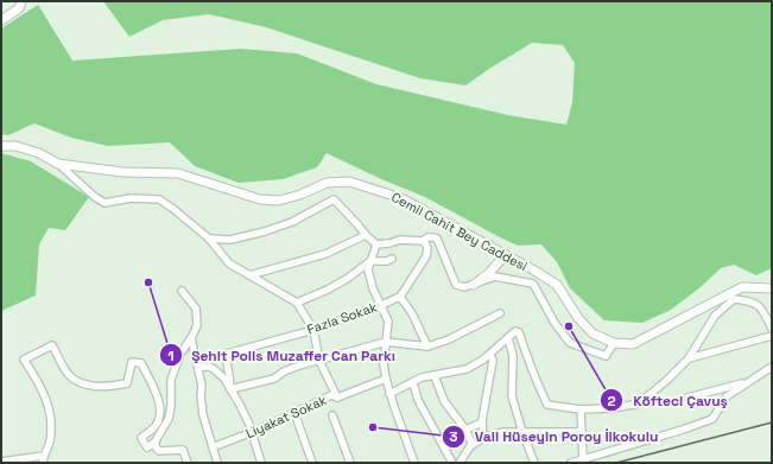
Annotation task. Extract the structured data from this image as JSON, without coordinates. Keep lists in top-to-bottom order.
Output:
{
  "streets": {
    "street": ["Cemil Cahit Bey Caddesi", "Fazla Sokak", "Liyakat Sokak"]
  },
  "places": ["Şehit Polis Muzaffer Can Parkı", "Köfteci Çavuş", "Vali Hüseyin Poroy İlkokulu"]
}
